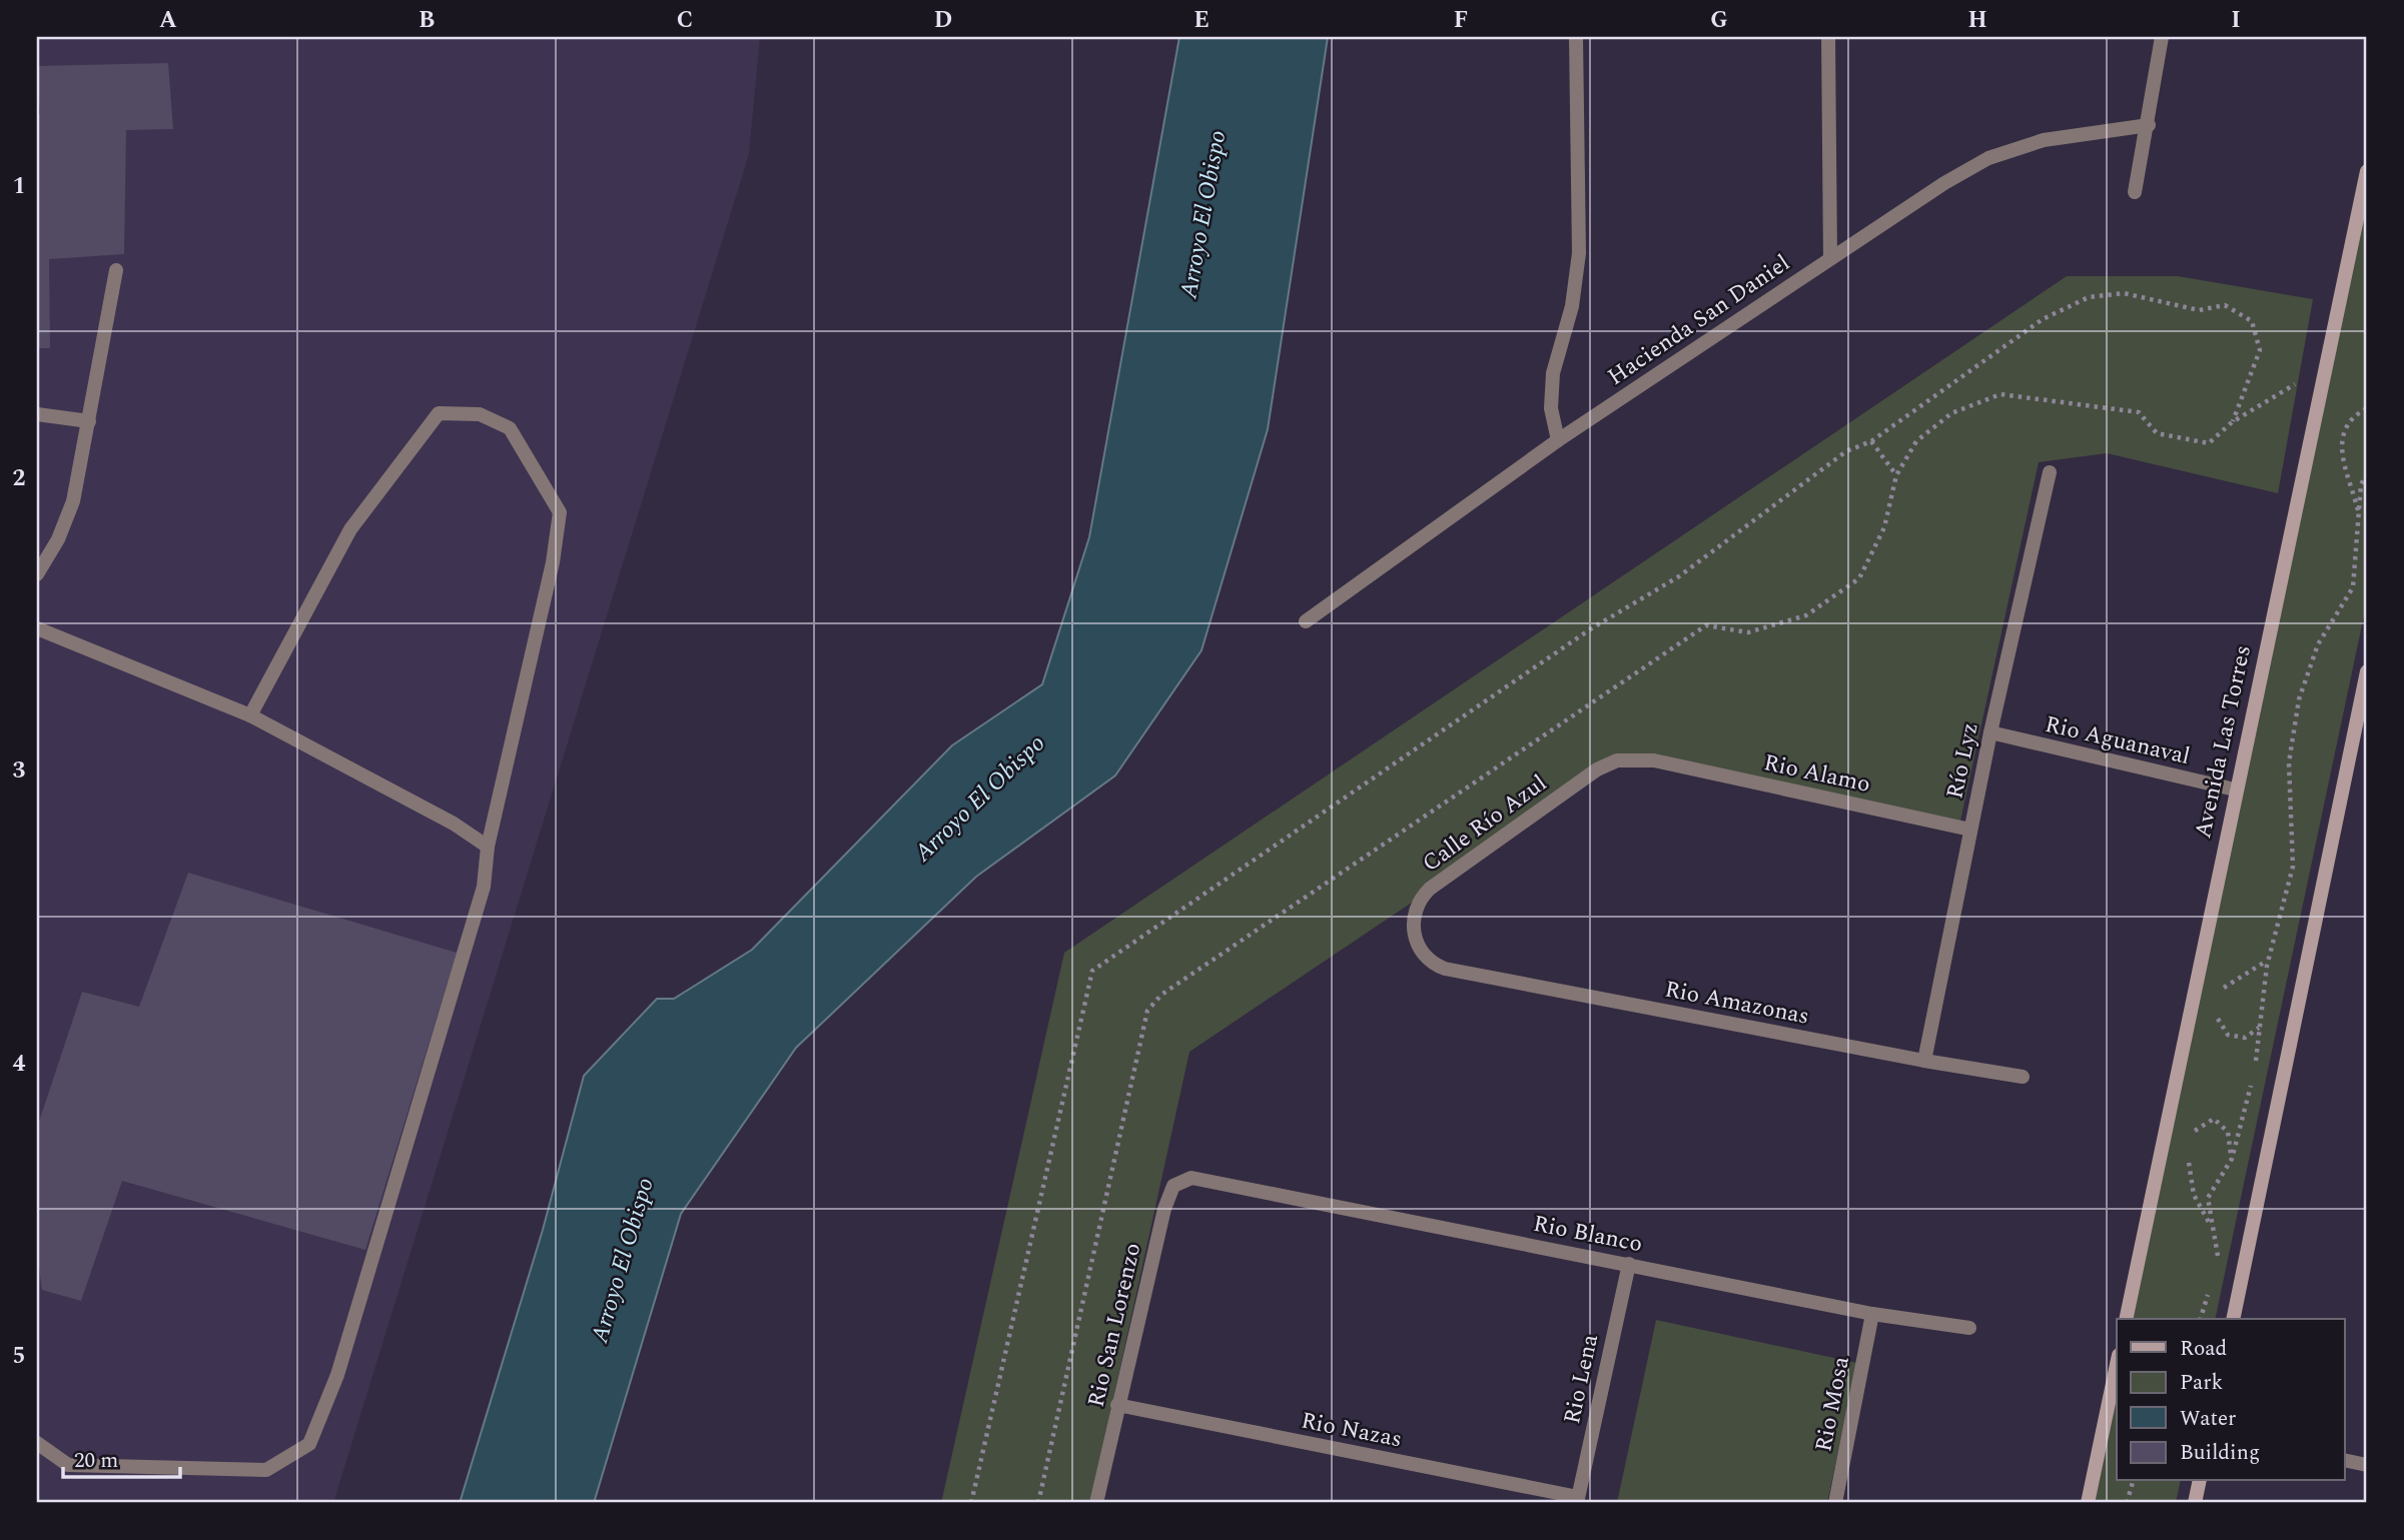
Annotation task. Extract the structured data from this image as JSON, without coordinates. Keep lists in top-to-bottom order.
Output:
{
  "streets": {
    "street": [
      "Hacienda San Daniel",
      "Rio Aguanaval",
      "Avenida Las Torres",
      "Río Lyz",
      "Rio Alamo",
      "Calle Río Azul",
      "Rio Amazonas",
      "Rio Blanco",
      "Rio San Lorenzo",
      "Rio Lena",
      "Rio Mosa",
      "Rio Nazas"
    ]
  },
  "crossings": [
    ["Rio Aguanaval", "Avenida Las Torres"],
    ["Rio Aguanaval", "Río Lyz"],
    ["Río Lyz", "Rio Alamo"],
    ["Río Lyz", "Rio Amazonas"],
    ["Rio Alamo", "Calle Río Azul"],
    ["Calle Río Azul", "Rio Amazonas"],
    ["Rio Blanco", "Rio San Lorenzo"],
    ["Rio Blanco", "Rio Lena"],
    ["Rio Blanco", "Rio Mosa"],
    ["Rio San Lorenzo", "Rio Nazas"],
    ["Rio Lena", "Rio Nazas"]
  ],
  "water": ["Arroyo El Obispo"],
  "legend": [
    "Road",
    "Park",
    "Water",
    "Building"
  ],
  "scale_bar": "20 m",
  "grid": {
    "columns": [
      "A",
      "B",
      "C",
      "D",
      "E",
      "F",
      "G",
      "H",
      "I"
    ],
    "rows": [
      "1",
      "2",
      "3",
      "4",
      "5"
    ]
  }
}
